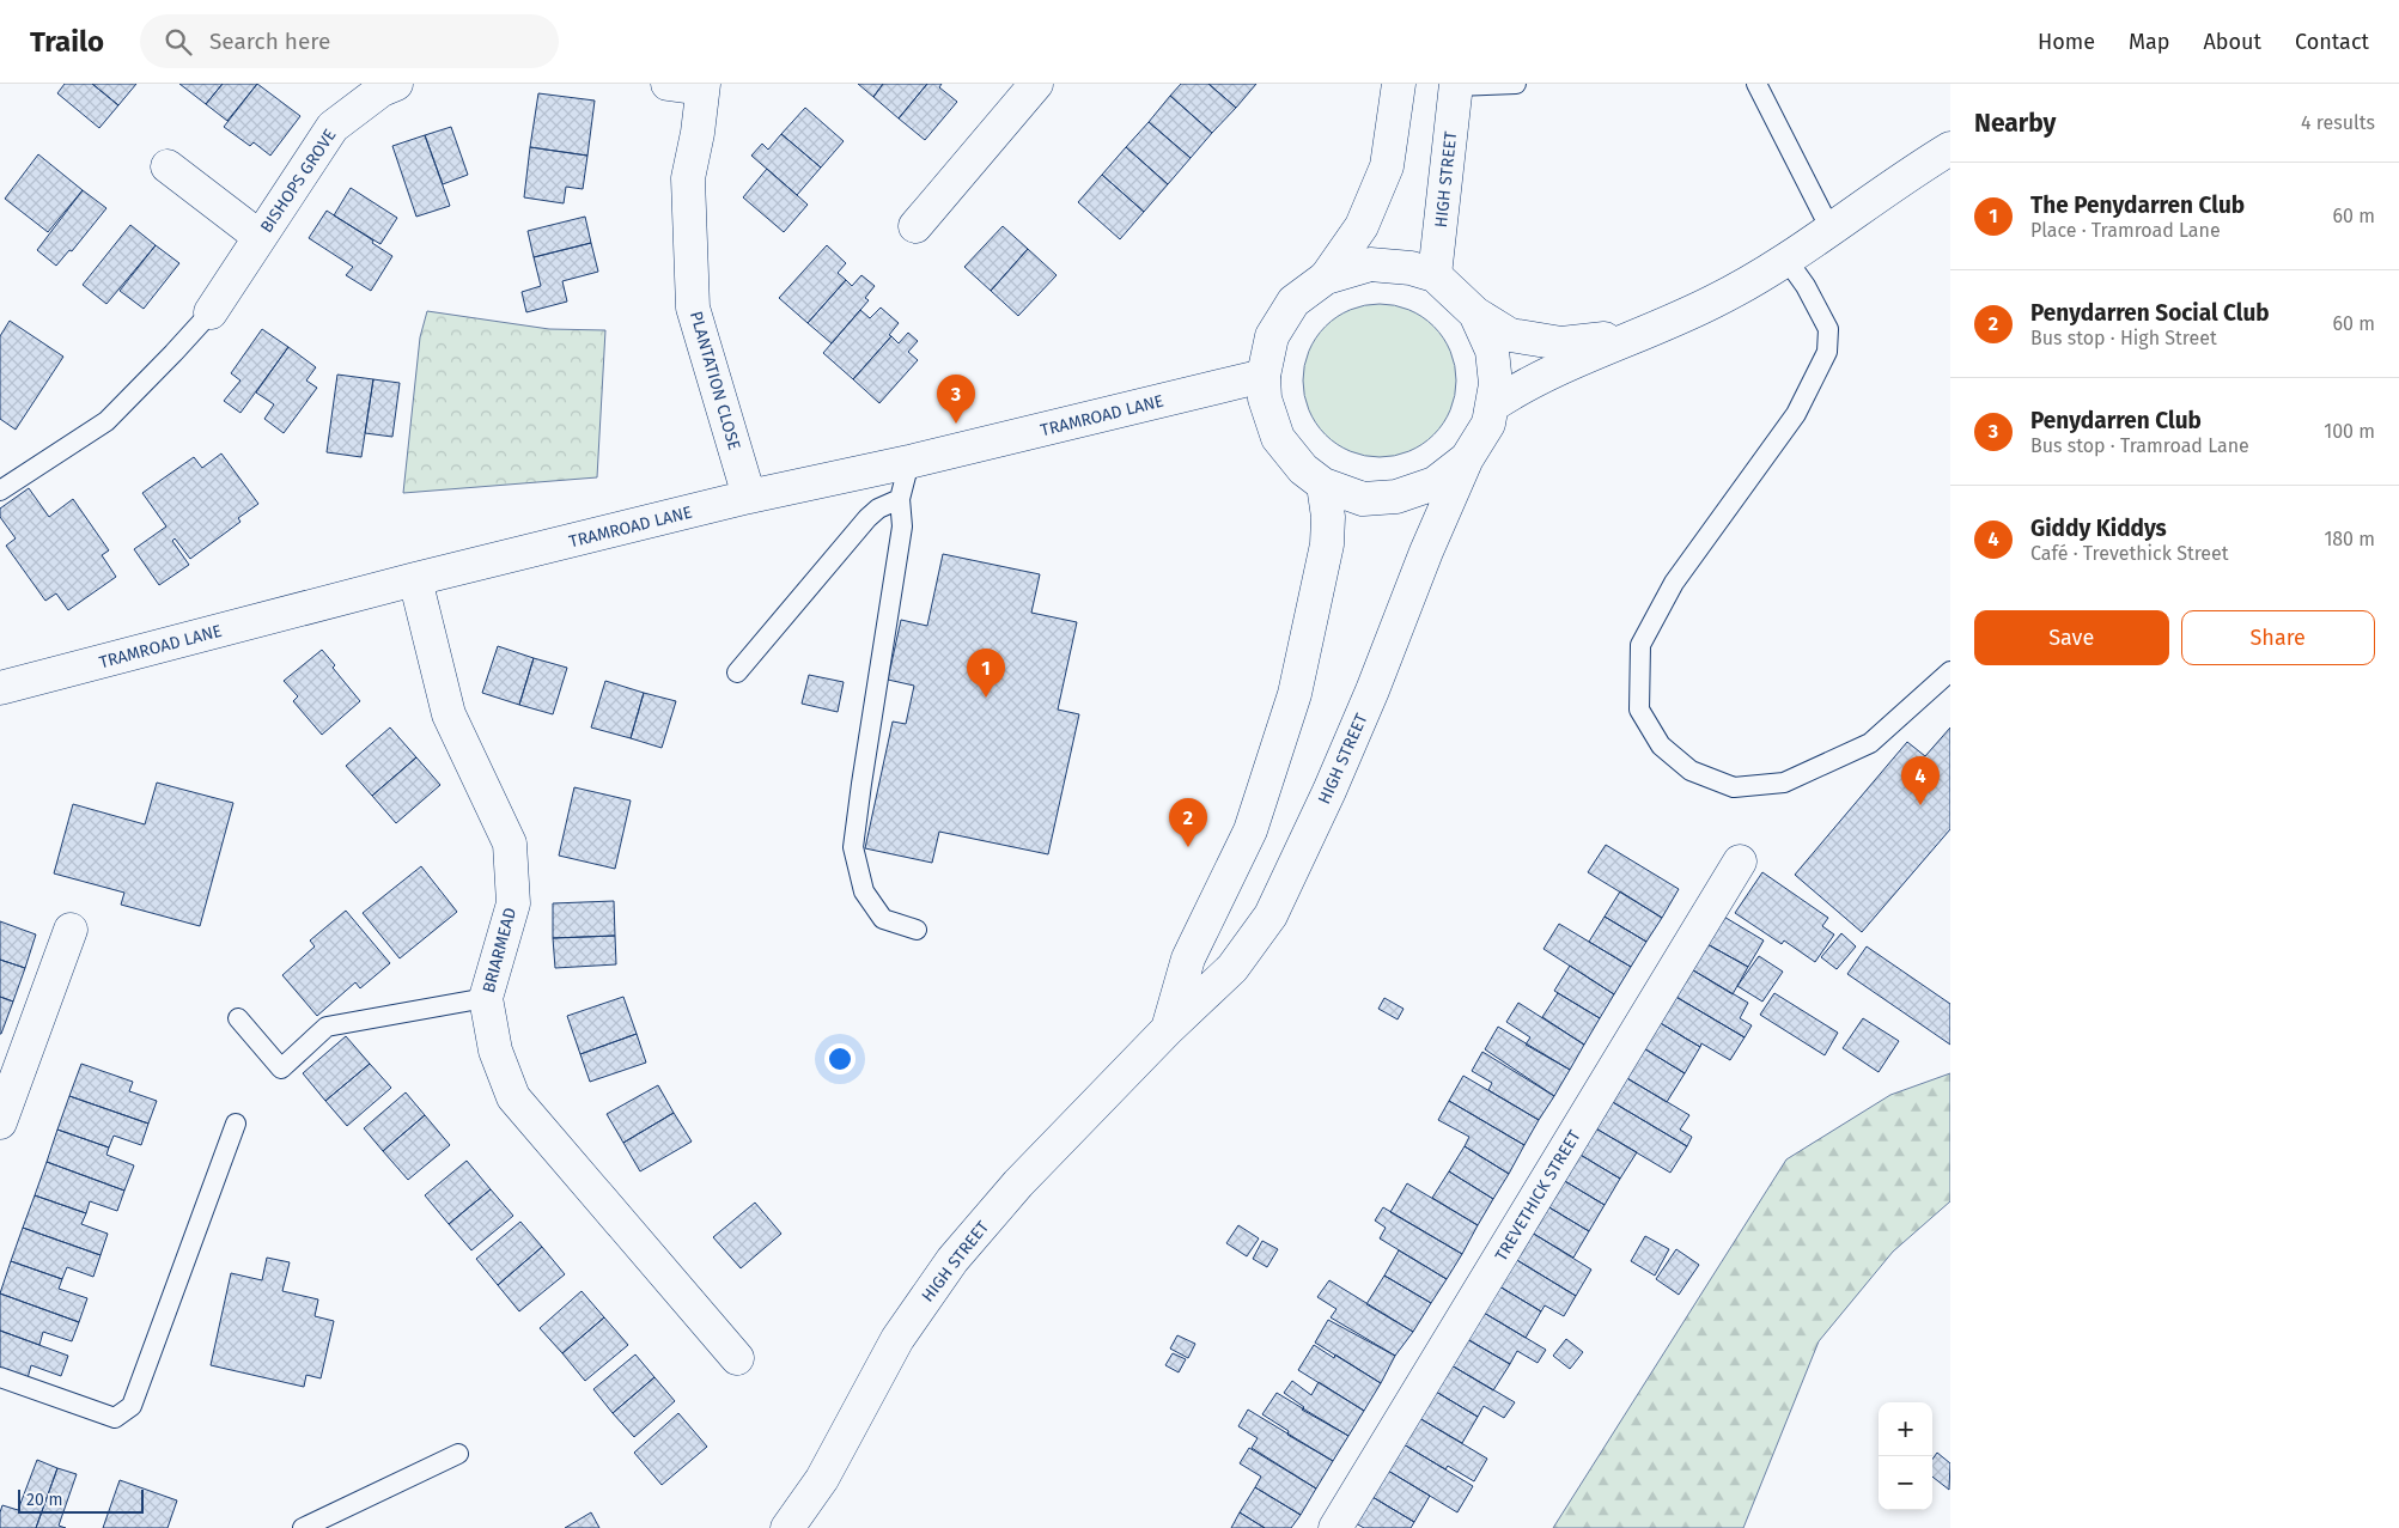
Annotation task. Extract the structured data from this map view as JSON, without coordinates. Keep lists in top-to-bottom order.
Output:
{
  "streets": {
    "street": [
      "HIGH STREET",
      "BISHOPS GROVE",
      "PLANTATION CLOSE",
      "TRAMROAD LANE",
      "BRIARMEAD",
      "TREVETHICK STREET"
    ]
  },
  "crossings": [
    ["HIGH STREET", "TRAMROAD LANE"],
    ["PLANTATION CLOSE", "TRAMROAD LANE"],
    ["TRAMROAD LANE", "BRIARMEAD"]
  ],
  "scale_bar": "20 m",
  "page": {
    "header": "Trailo",
    "search": "Search here",
    "nav": [
      "Home",
      "Map",
      "About",
      "Contact"
    ],
    "heading": ["Nearby", "4 results"],
    "list": [
      {
        "mark": "1",
        "name": "The Penydarren Club",
        "note": "Place · Tramroad Lane",
        "value": "60 m"
      },
      {
        "mark": "2",
        "name": "Penydarren Social Club",
        "note": "Bus stop · High Street",
        "value": "60 m"
      },
      {
        "mark": "3",
        "name": "Penydarren Club",
        "note": "Bus stop · Tramroad Lane",
        "value": "100 m"
      },
      {
        "mark": "4",
        "name": "Giddy Kiddys",
        "note": "Café · Trevethick Street",
        "value": "180 m"
      }
    ],
    "pins": [
      "3",
      "1",
      "4",
      "2"
    ],
    "buttons": ["Save", "Share"],
    "map_buttons": ["+", "−"],
    "scale": "20 m"
  }
}
